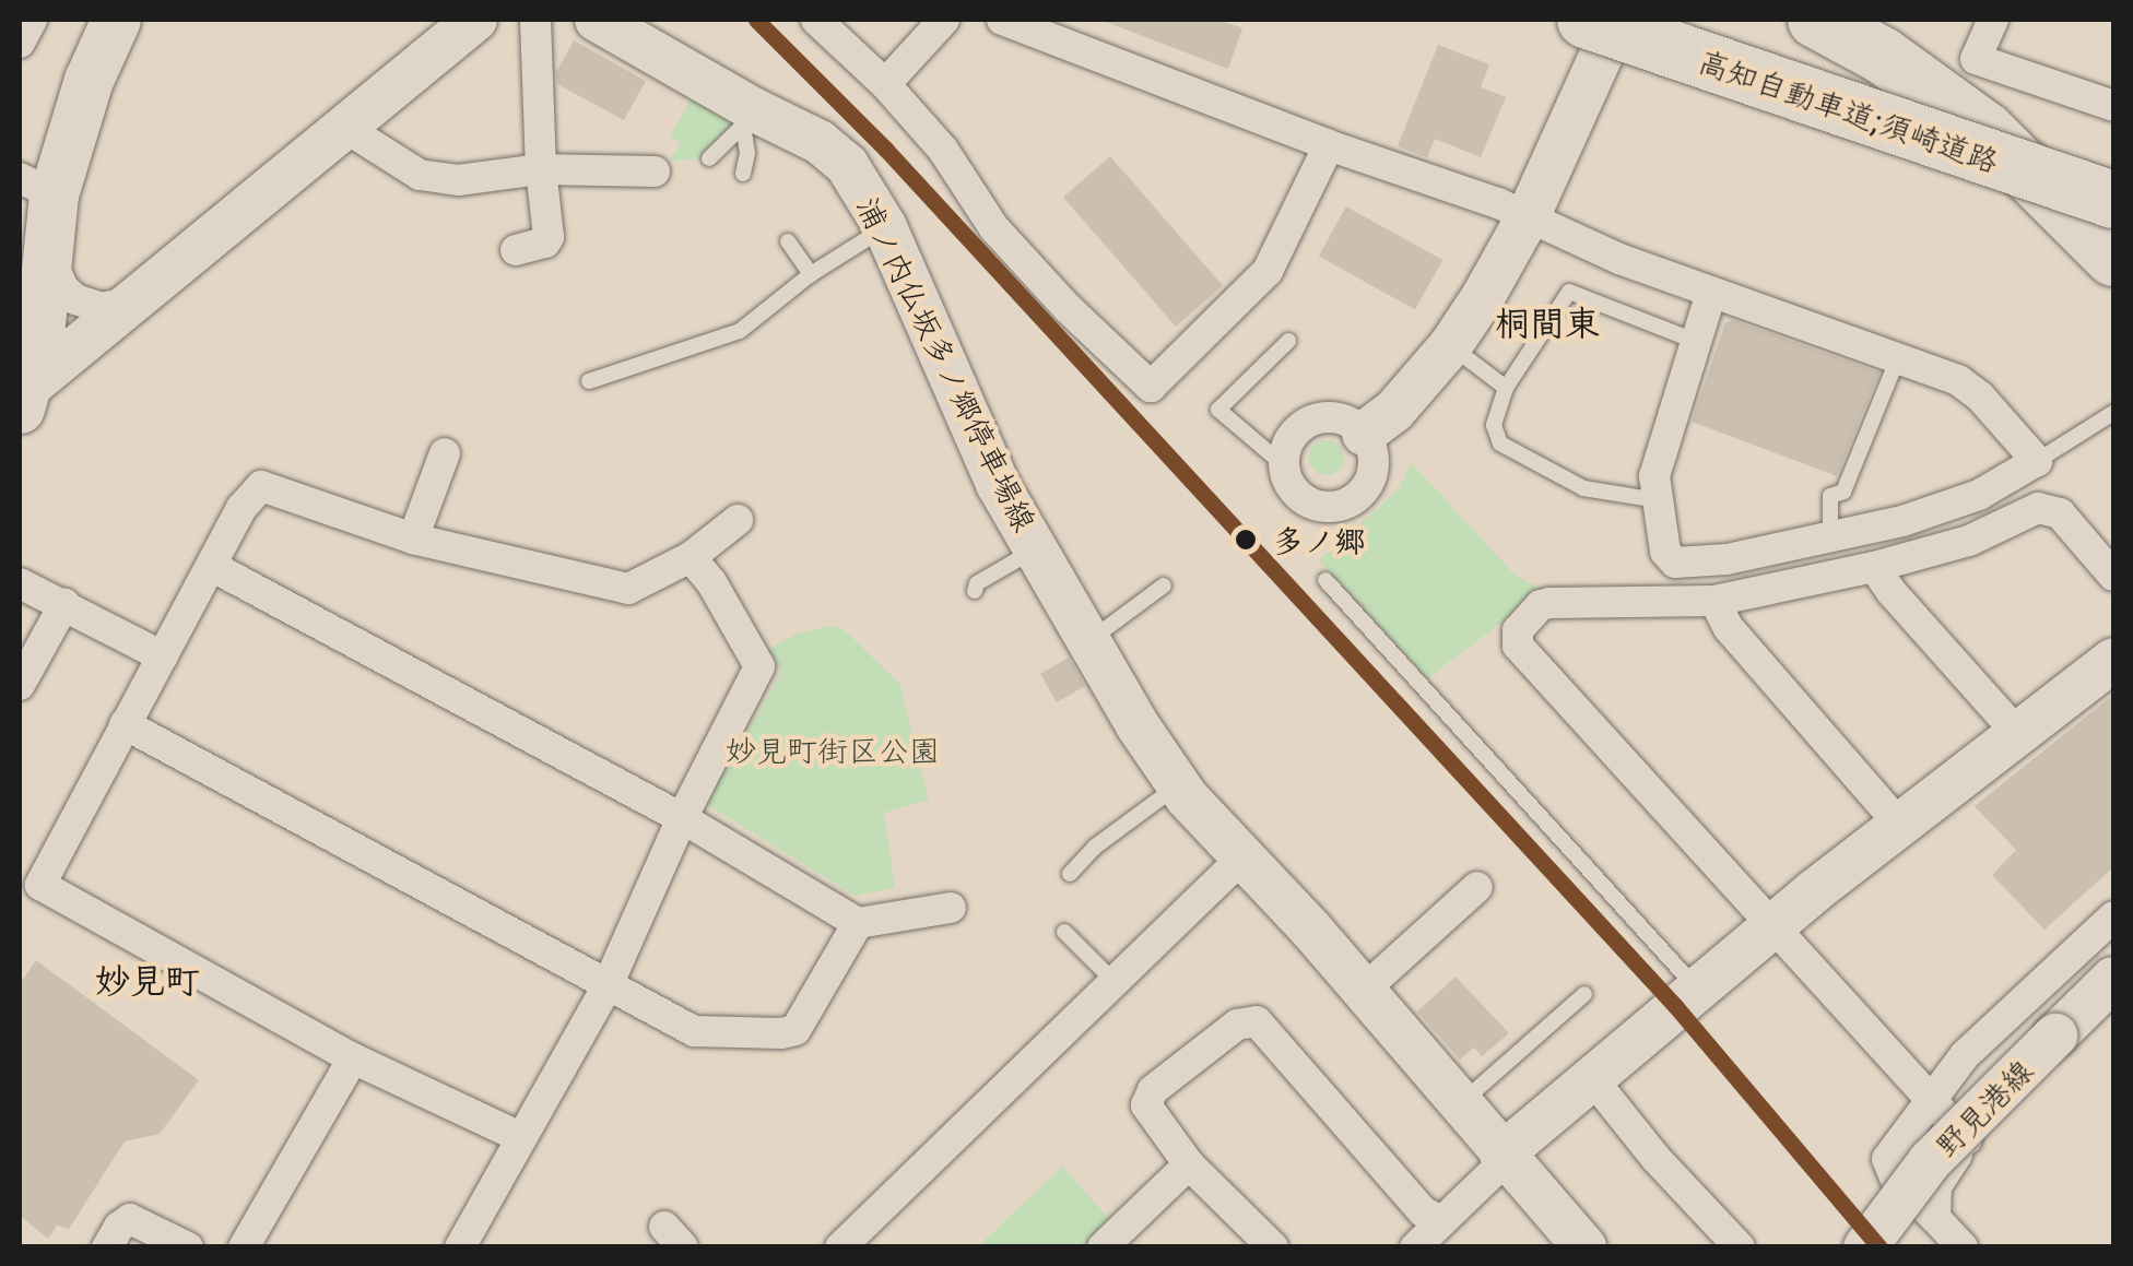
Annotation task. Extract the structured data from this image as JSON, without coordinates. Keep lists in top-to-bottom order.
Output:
{
  "streets": {
    "highway": ["高知自動車道;須崎道路"],
    "street": ["浦ノ内仏坂多ノ郷停車場線", "野見港線"]
  },
  "districts": ["桐間東", "妙見町"],
  "parks": ["妙見町街区公園"],
  "places": ["多ノ郷"]
}
